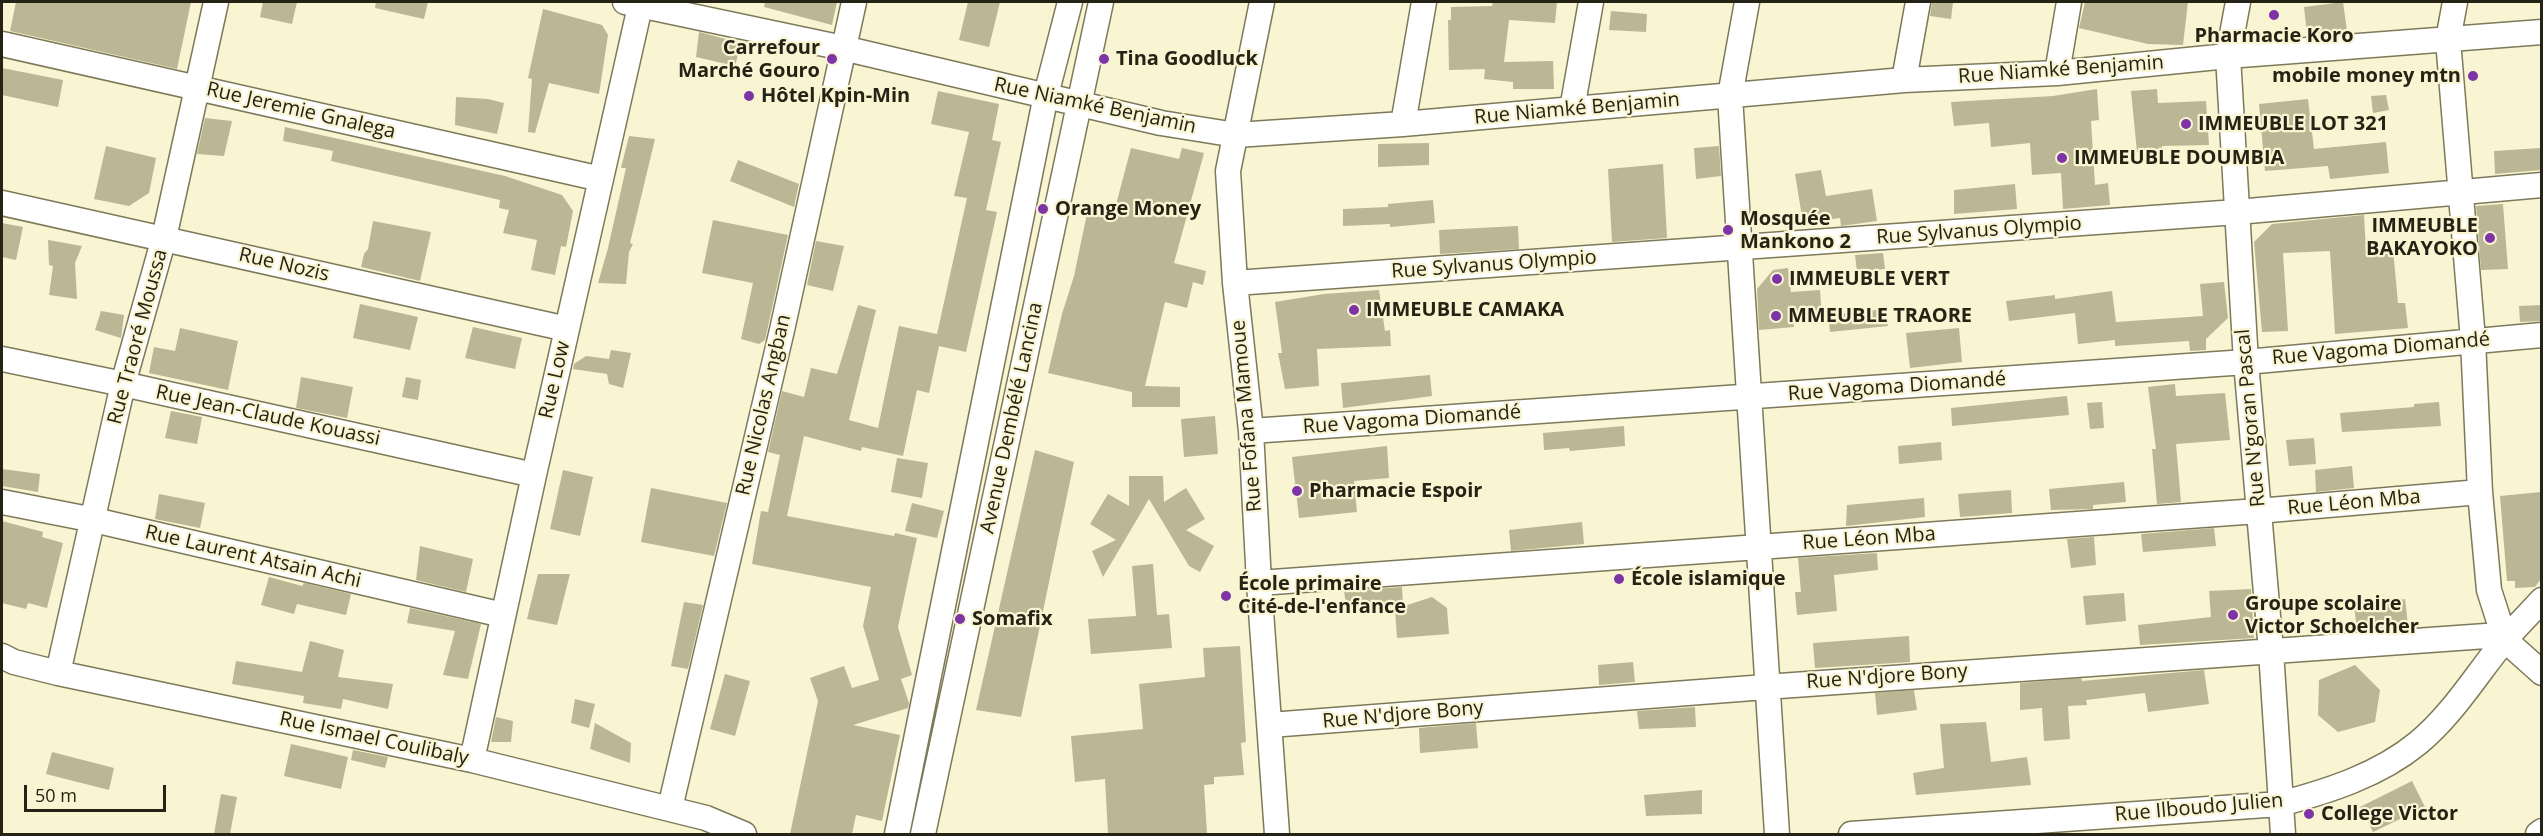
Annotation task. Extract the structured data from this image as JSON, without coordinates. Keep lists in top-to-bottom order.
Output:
{
  "streets": {
    "street": [
      "Rue Niamké Benjamin",
      "Rue Jeremie Gnalega",
      "Rue Sylvanus Olympio",
      "Rue Nozis",
      "Rue Traoré Moussa",
      "Rue Vagoma Diomandé",
      "Rue Low",
      "Rue Nicolas Angban",
      "Rue Jean-Claude Kouassi",
      "Rue Fofana Mamoue",
      "Avenue Dembélé Lancina",
      "Rue N'goran Pascal",
      "Rue Léon Mba",
      "Rue Laurent Atsain Achi",
      "Rue N'djore Bony",
      "Rue Ismael Coulibaly",
      "Rue Ilboudo Julien"
    ]
  },
  "crossings": [
    ["Rue Niamké Benjamin", "Rue Low"],
    ["Rue Niamké Benjamin", "Rue Nicolas Angban"],
    ["Rue Niamké Benjamin", "Rue Fofana Mamoue"],
    ["Rue Niamké Benjamin", "Avenue Dembélé Lancina"],
    ["Rue Niamké Benjamin", "Rue N'goran Pascal"],
    ["Rue Jeremie Gnalega", "Rue Traoré Moussa"],
    ["Rue Jeremie Gnalega", "Rue Low"],
    ["Rue Sylvanus Olympio", "Rue Fofana Mamoue"],
    ["Rue Sylvanus Olympio", "Rue N'goran Pascal"],
    ["Rue Nozis", "Rue Traoré Moussa"],
    ["Rue Nozis", "Rue Low"],
    ["Rue Traoré Moussa", "Rue Jean-Claude Kouassi"],
    ["Rue Traoré Moussa", "Rue Laurent Atsain Achi"],
    ["Rue Traoré Moussa", "Rue Ismael Coulibaly"],
    ["Rue Vagoma Diomandé", "Rue Fofana Mamoue"],
    ["Rue Vagoma Diomandé", "Rue N'goran Pascal"],
    ["Rue Low", "Rue Jean-Claude Kouassi"],
    ["Rue Low", "Rue Laurent Atsain Achi"],
    ["Rue Low", "Rue Ismael Coulibaly"],
    ["Rue Nicolas Angban", "Rue Ismael Coulibaly"],
    ["Rue Fofana Mamoue", "Rue Léon Mba"],
    ["Rue Fofana Mamoue", "Rue N'djore Bony"],
    ["Rue N'goran Pascal", "Rue Léon Mba"],
    ["Rue N'goran Pascal", "Rue N'djore Bony"],
    ["Rue N'goran Pascal", "Rue Ilboudo Julien"],
    ["Rue N'djore Bony", "Rue Ilboudo Julien"]
  ],
  "places": [
    "Pharmacie Koro",
    "Carrefour Marché Gouro",
    "Tina Goodluck",
    "mobile money mtn",
    "Hôtel Kpin-Min",
    "IMMEUBLE LOT 321",
    "IMMEUBLE DOUMBIA",
    "Orange Money",
    "Mosquée Mankono 2",
    "IMMEUBLE BAKAYOKO",
    "IMMEUBLE VERT",
    "IMMEUBLE CAMAKA",
    "MMEUBLE TRAORE",
    "Pharmacie Espoir",
    "École islamique",
    "École primaire Cité-de-l'enfance",
    "Groupe scolaire Victor Schoelcher",
    "Somafix",
    "College Victor"
  ],
  "scale_bar": "50 m"
}
